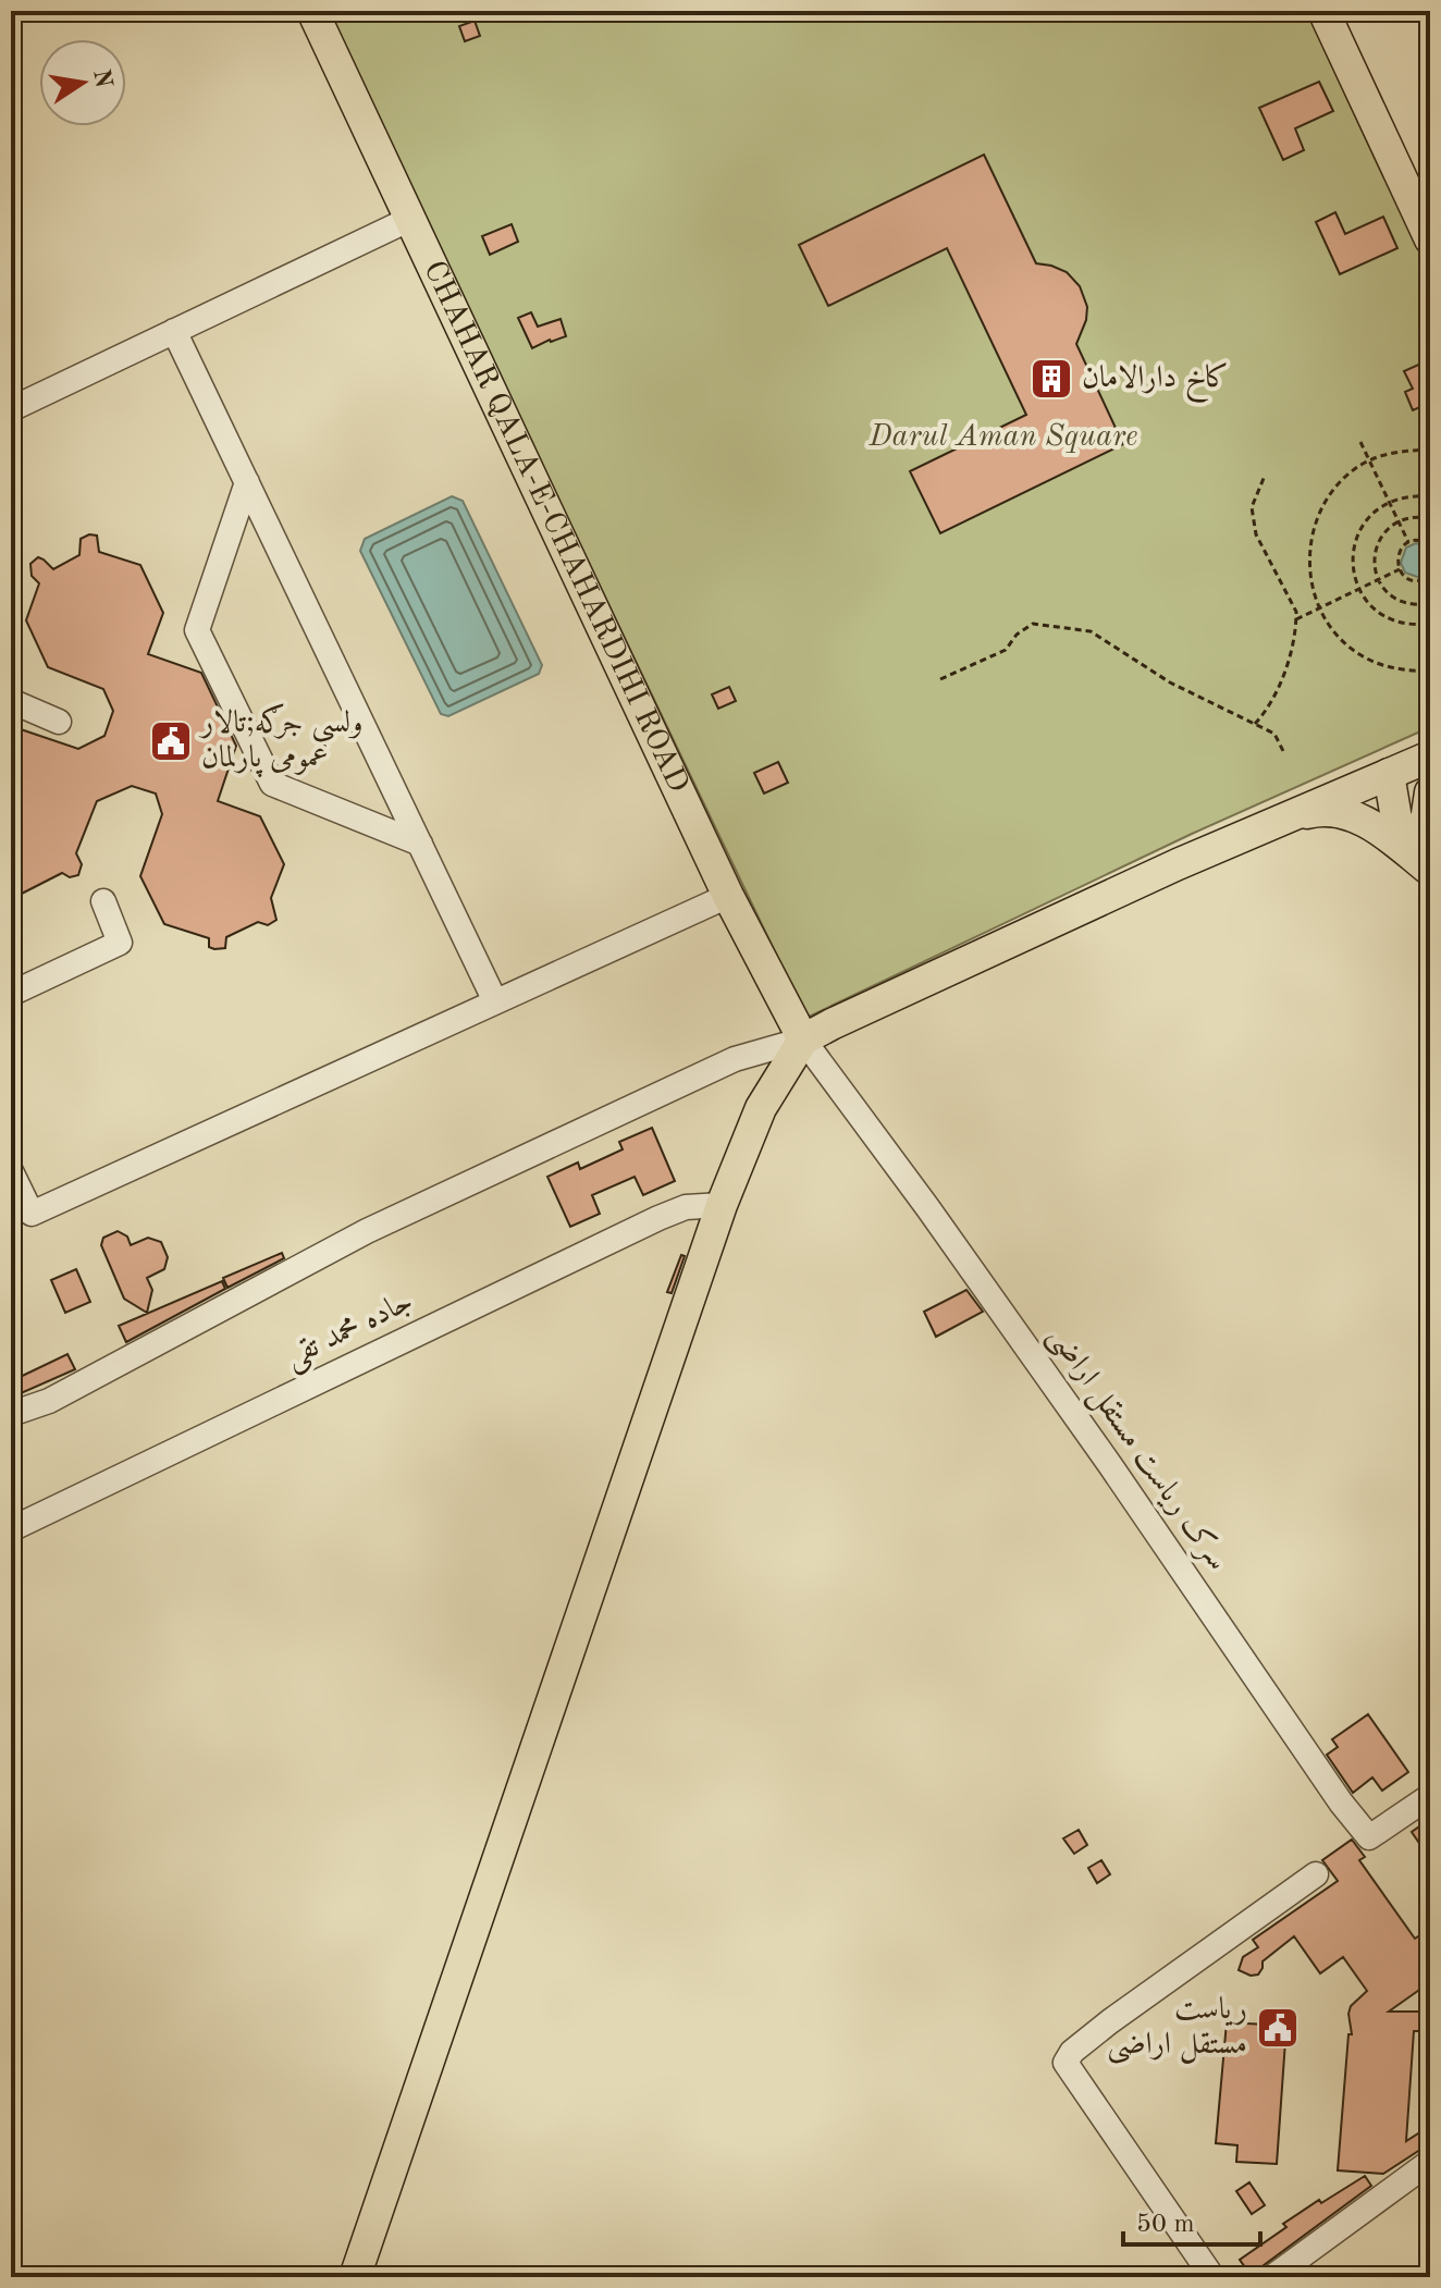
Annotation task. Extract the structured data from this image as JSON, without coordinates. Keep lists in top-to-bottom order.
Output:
{
  "streets": {
    "main road": ["CHAHAR QALA-E-CHAHARDIHI ROAD"],
    "street": ["جاده محمد تقی", "سرک ریاست مستقل اراضی"]
  },
  "crossings": [
    ["CHAHAR QALA-E-CHAHARDIHI ROAD", "سرک ریاست مستقل اراضی"]
  ],
  "parks": ["Darul Aman Square"],
  "places": {
    "building": ["کاخ دارالامان"],
    "public building": ["ولسي جرګه;تالار عمومی پارلمان", "ریاست مستقل اراضی"]
  },
  "scale_bar": "50 m",
  "north": "right"
}
